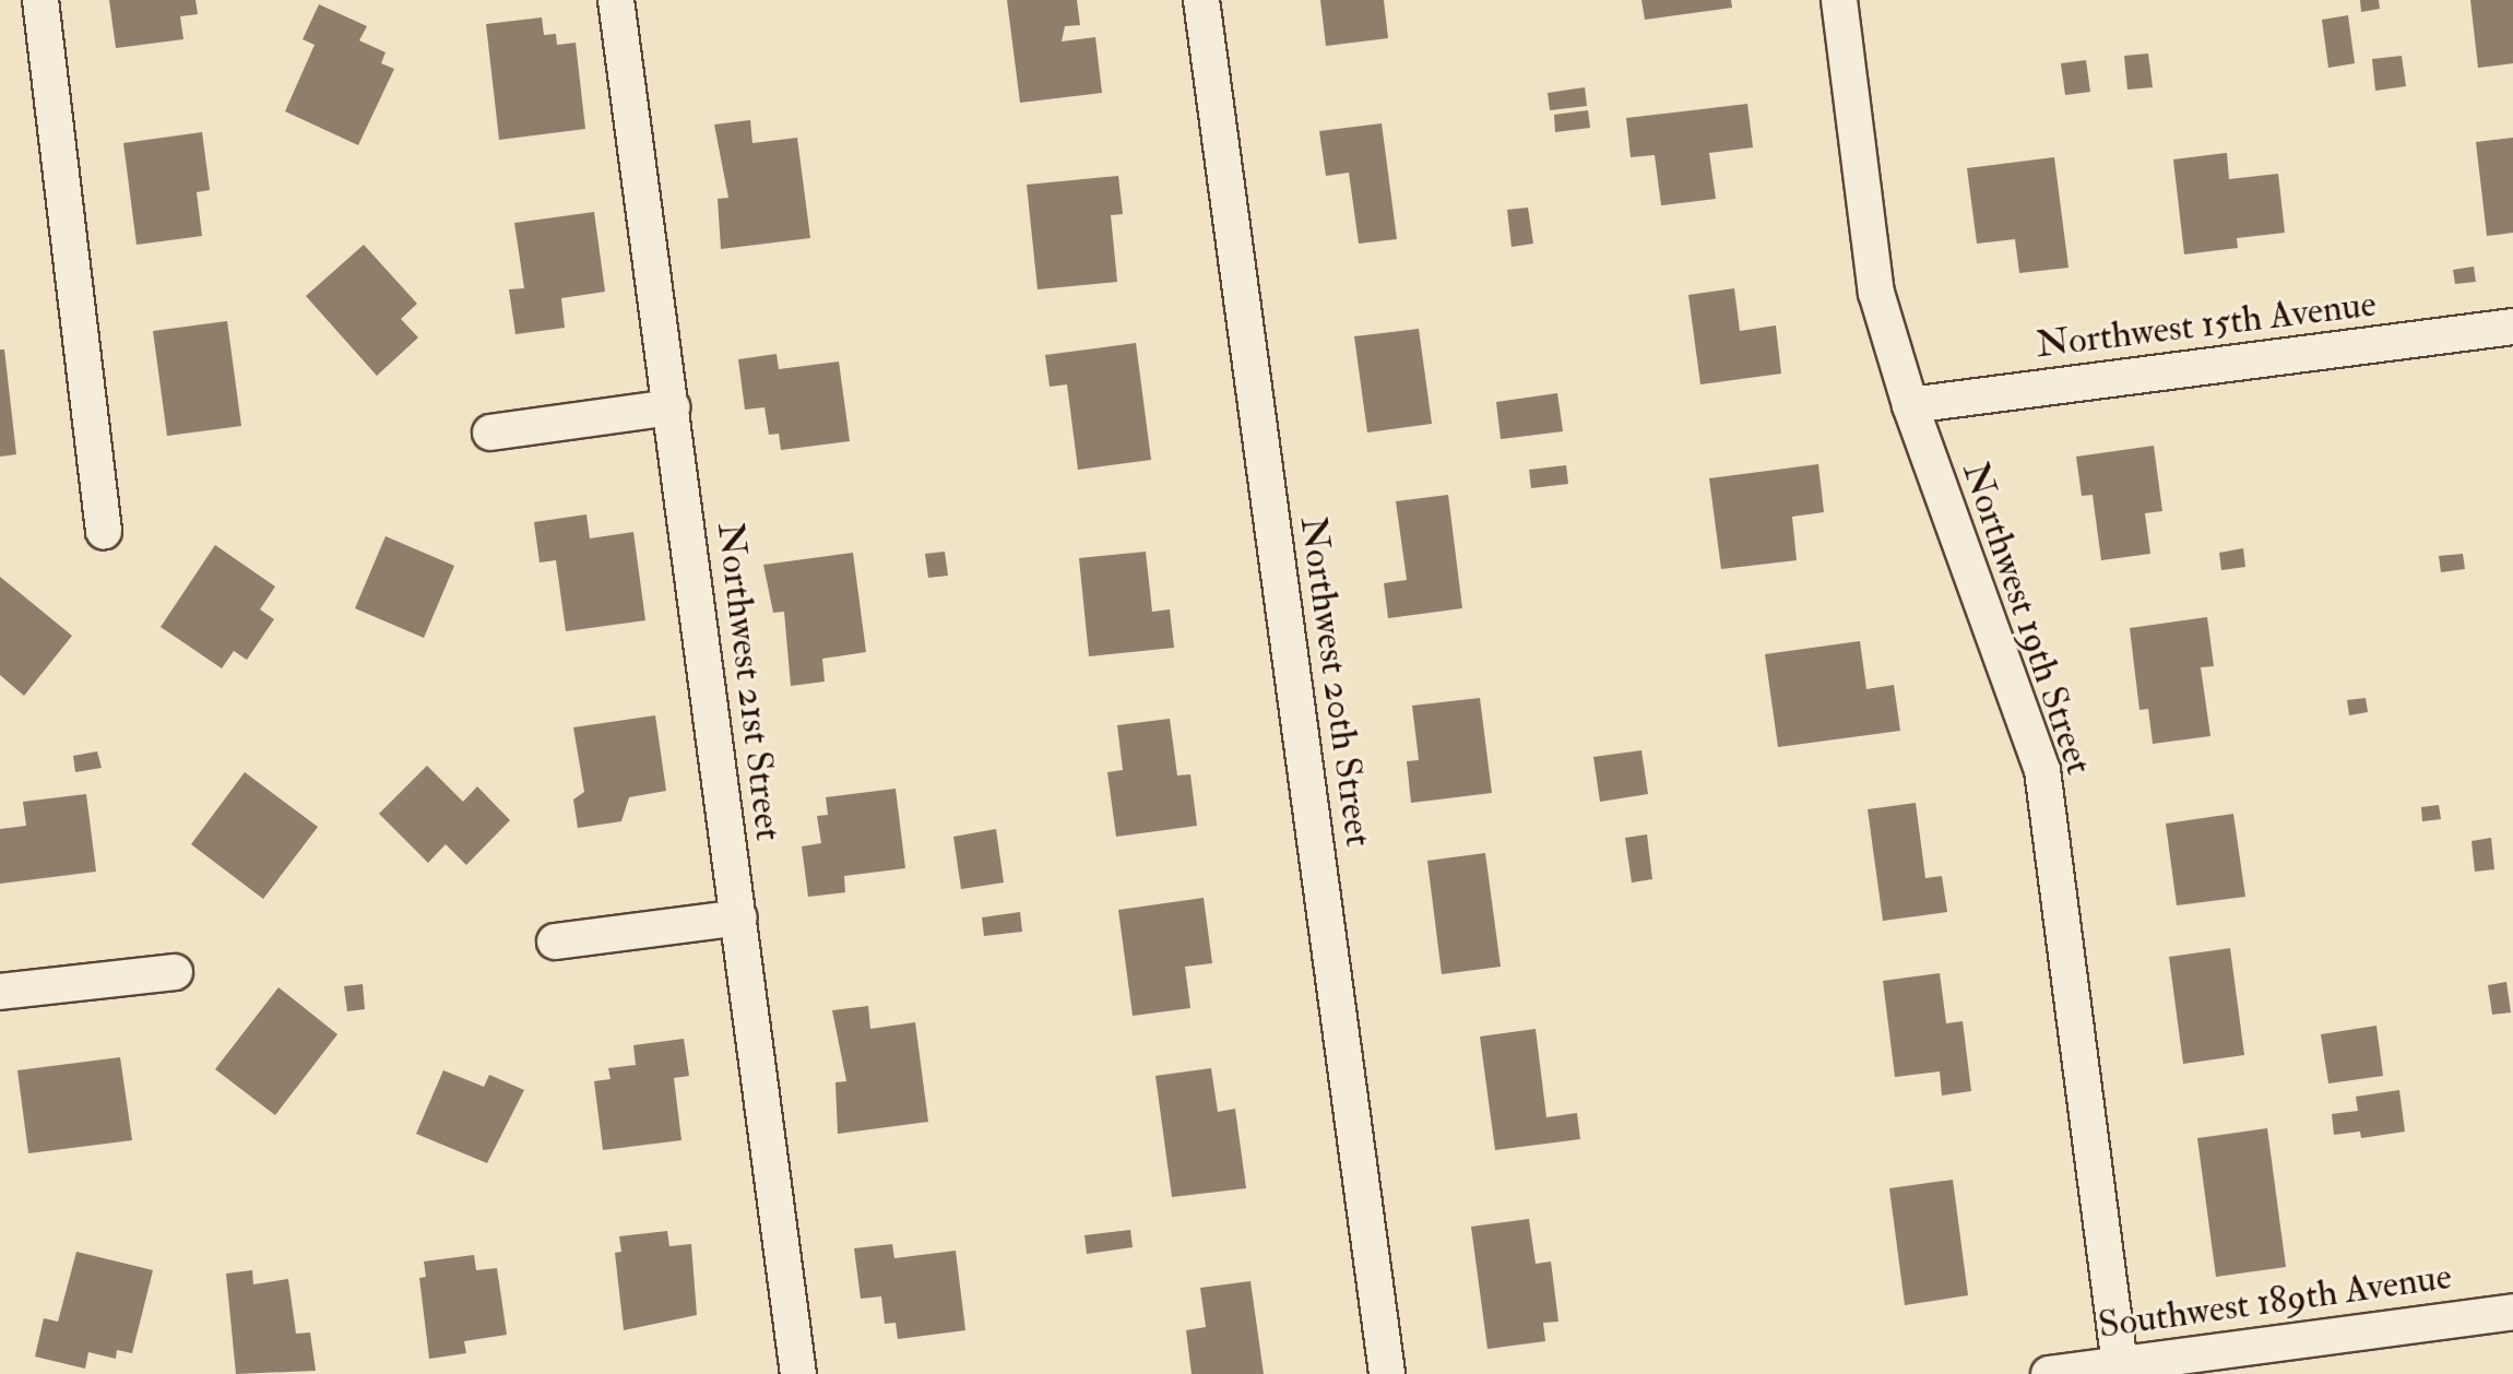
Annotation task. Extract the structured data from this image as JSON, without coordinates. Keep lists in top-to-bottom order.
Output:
{
  "streets": {
    "street": [
      "Northwest 15th Avenue",
      "Northwest 19th Street",
      "Northwest 21st Street",
      "Northwest 20th Street",
      "Southwest 189th Avenue"
    ]
  },
  "crossings": [
    ["Northwest 15th Avenue", "Northwest 19th Street"],
    ["Northwest 19th Street", "Southwest 189th Avenue"]
  ]
}
